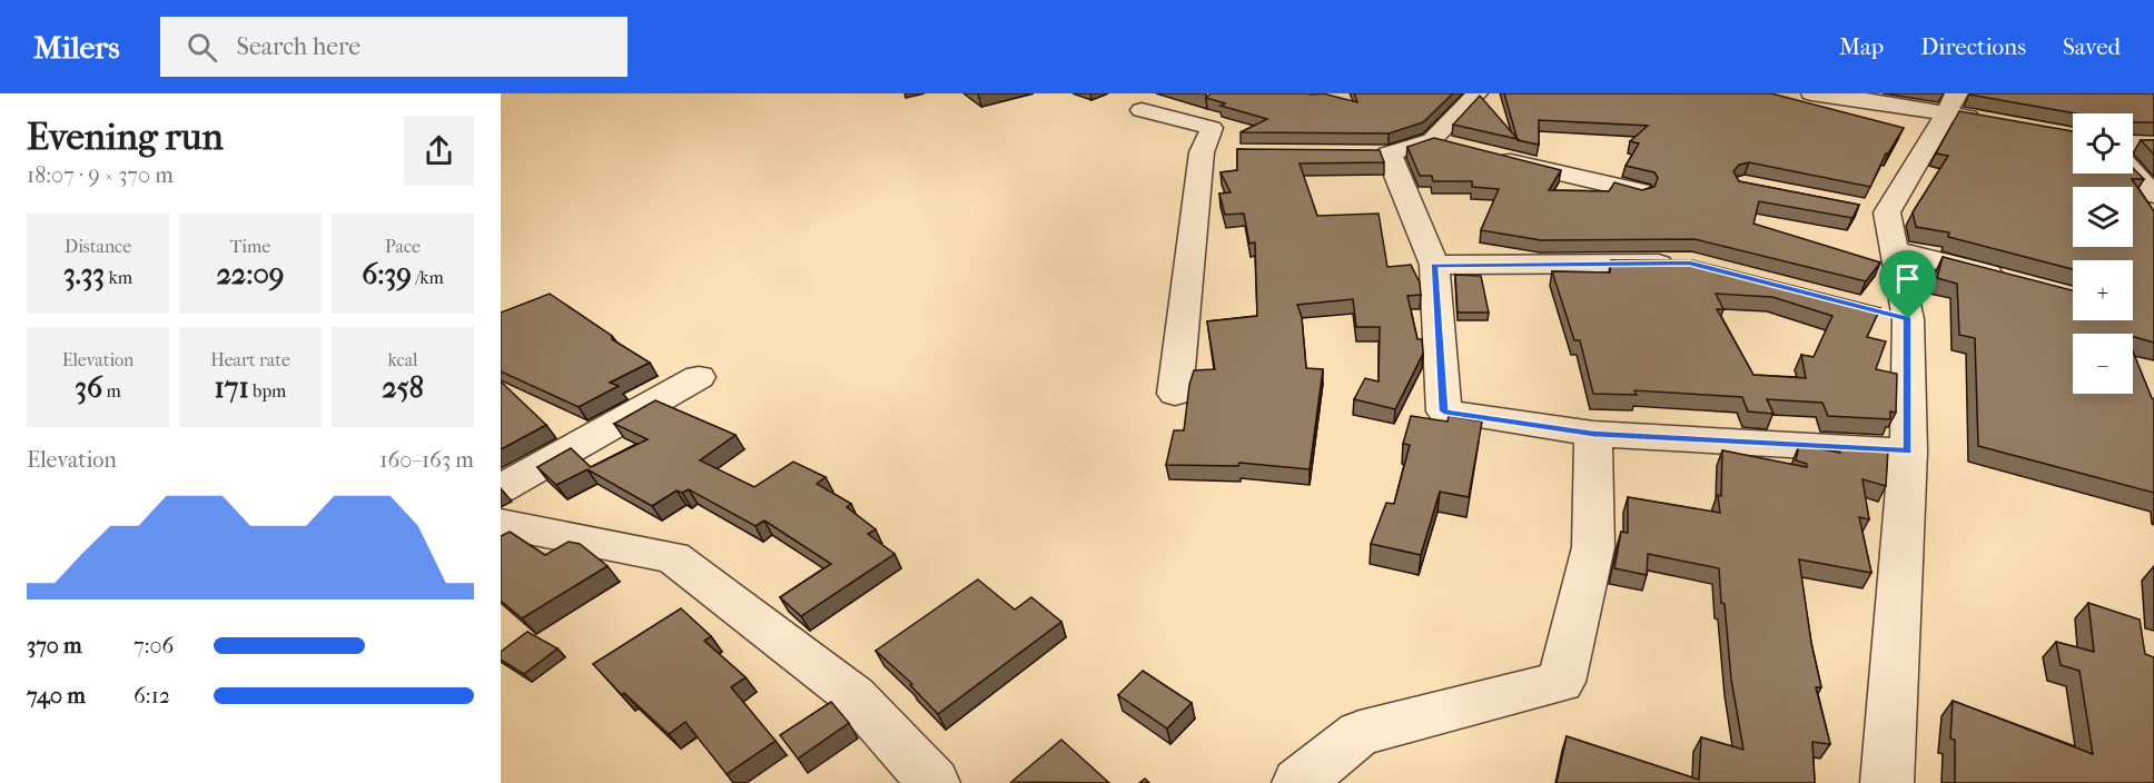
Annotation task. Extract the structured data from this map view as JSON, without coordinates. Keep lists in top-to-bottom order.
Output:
{
  "page": {
    "header": "Milers",
    "search": "Search here",
    "nav": ["Map", "Directions", "Saved"],
    "heading": ["Evening run", "18:07 · 9 × 370 m"],
    "map_buttons": ["+", "−"],
    "stats": [
      ["Distance", "3.33 km"],
      ["Time", "22:09"],
      ["Pace", "6:39 /km"],
      ["Elevation", "36 m"],
      ["Heart rate", "171 bpm"],
      ["kcal", "258"]
    ],
    "chart": ["Elevation", "160–163 m"],
    "list": [
      {
        "name": "370 m",
        "note": "7:06"
      },
      {
        "name": "740 m",
        "note": "6:12"
      }
    ]
  }
}
